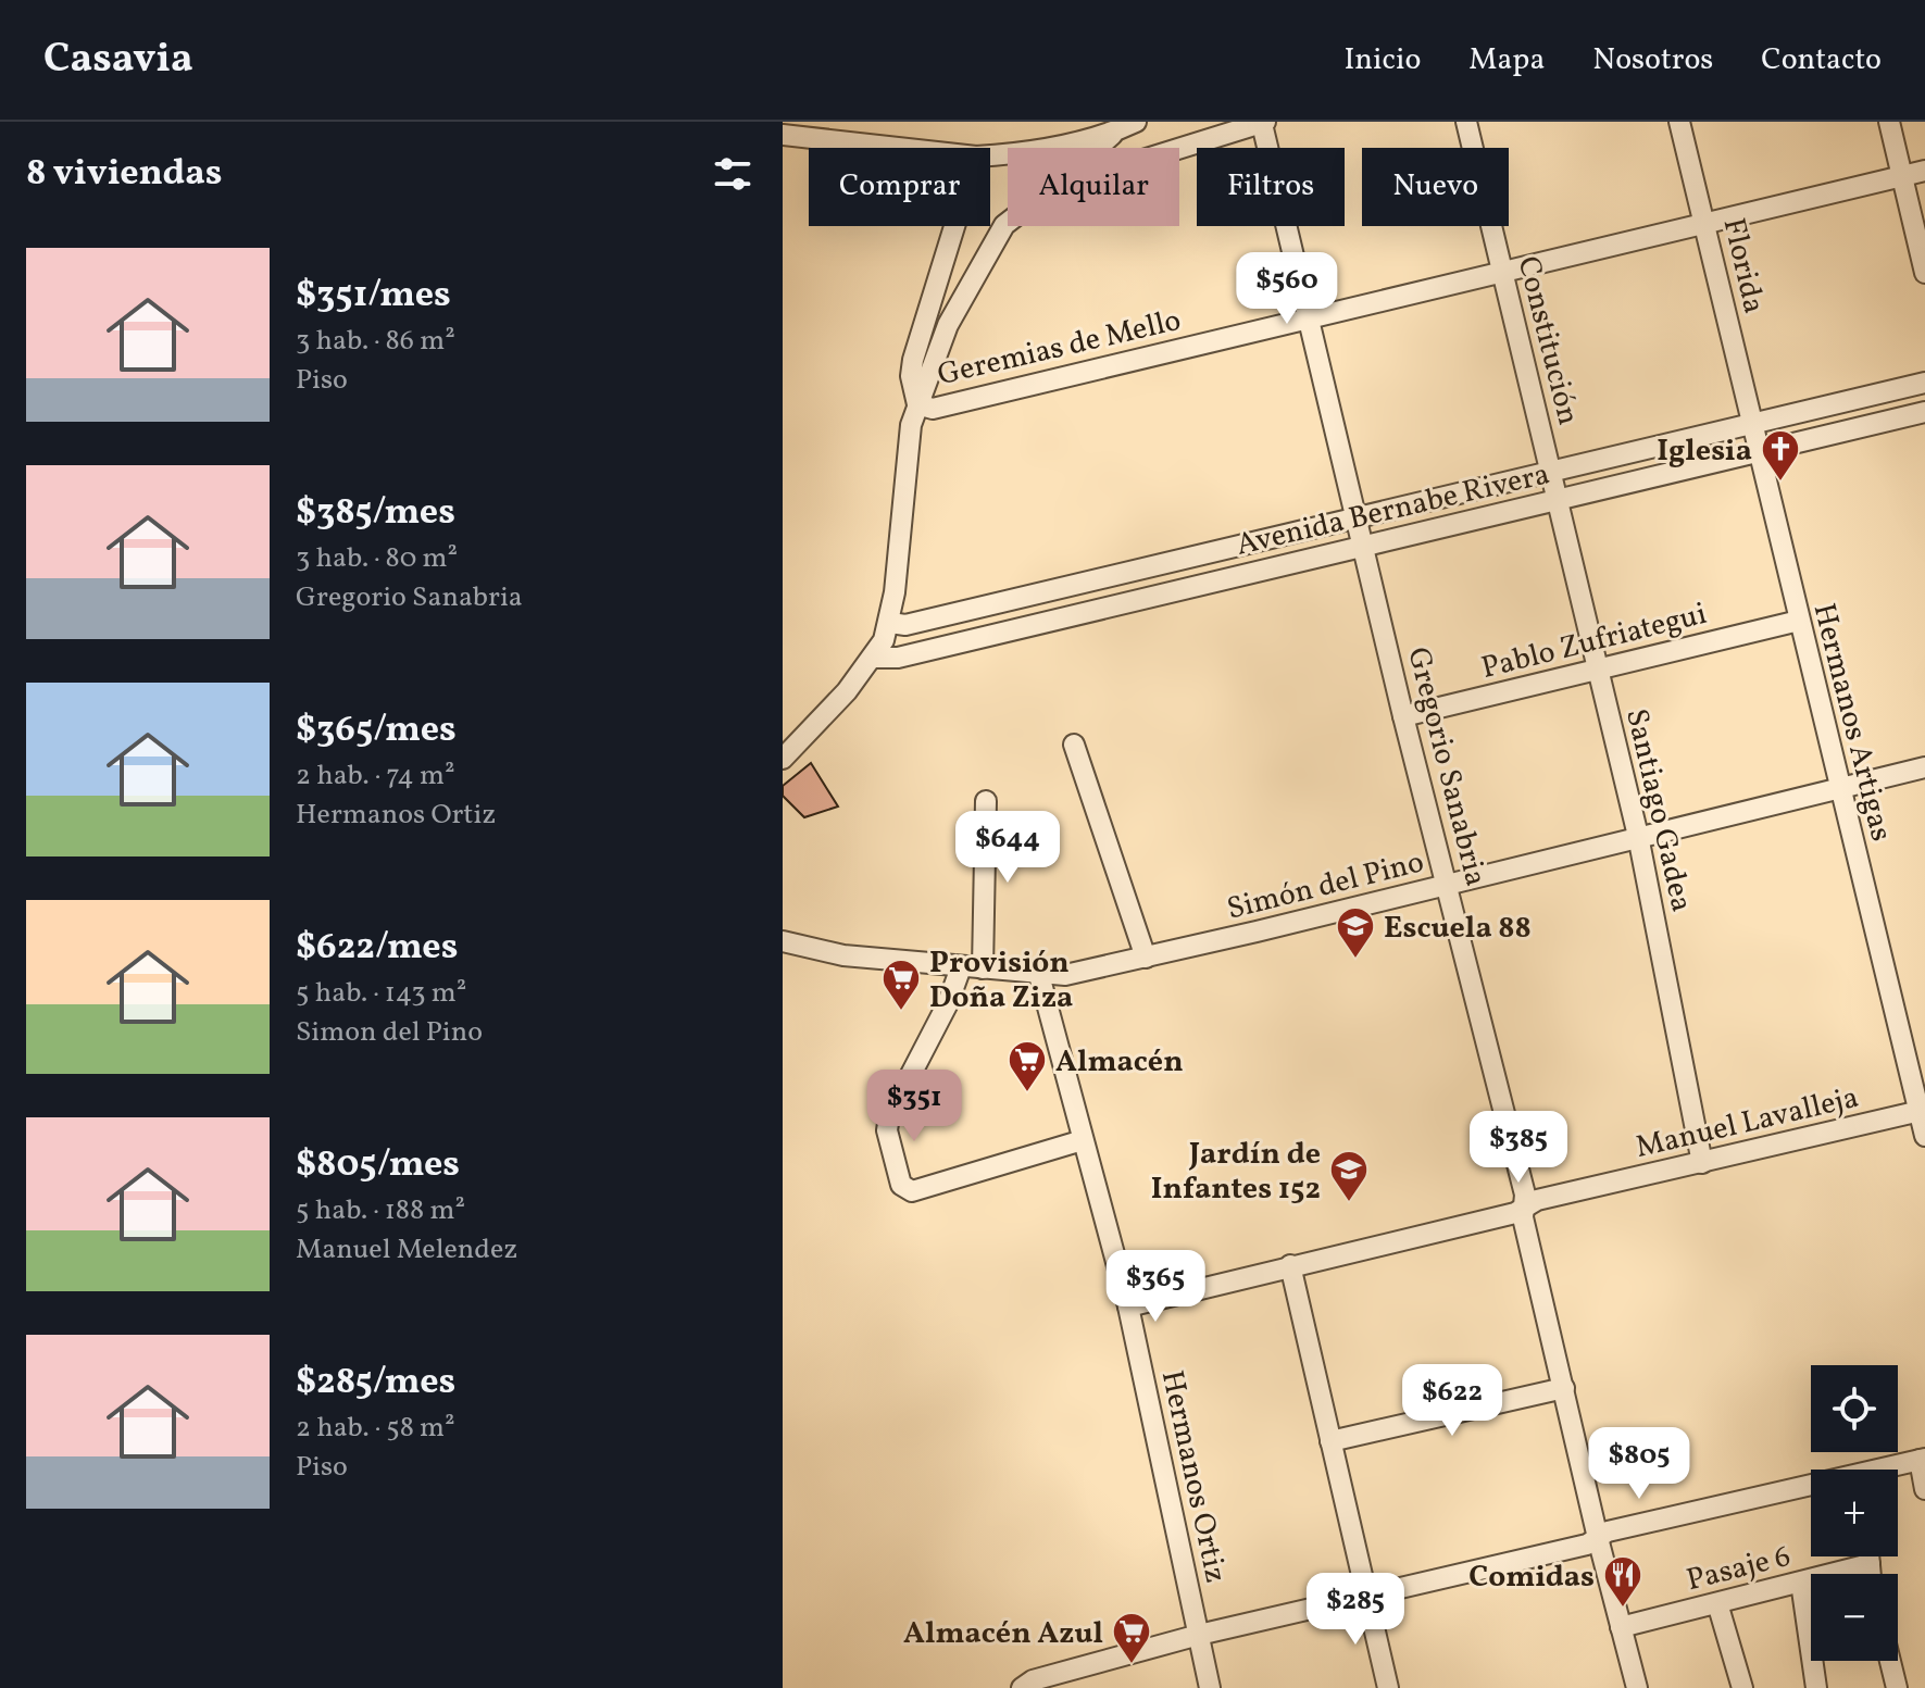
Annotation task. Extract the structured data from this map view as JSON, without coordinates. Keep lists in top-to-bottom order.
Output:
{
  "streets": {
    "street": [
      "Florida",
      "Constitución",
      "Geremias de Mello",
      "Avenida Bernabe Rivera",
      "Pablo Zufriategui",
      "Hermanos Artigas",
      "Gregorio Sanabria",
      "Santiago Gadea",
      "Simón del Pino",
      "Manuel Lavalleja",
      "Hermanos Ortiz",
      "Pasaje 6"
    ]
  },
  "crossings": [
    ["Florida", "Geremias de Mello"],
    ["Florida", "Avenida Bernabe Rivera"],
    ["Florida", "Hermanos Artigas"],
    ["Constitución", "Geremias de Mello"],
    ["Constitución", "Avenida Bernabe Rivera"],
    ["Constitución", "Santiago Gadea"],
    ["Geremias de Mello", "Gregorio Sanabria"],
    ["Avenida Bernabe Rivera", "Hermanos Artigas"],
    ["Avenida Bernabe Rivera", "Gregorio Sanabria"],
    ["Avenida Bernabe Rivera", "Santiago Gadea"],
    ["Pablo Zufriategui", "Hermanos Artigas"],
    ["Pablo Zufriategui", "Gregorio Sanabria"],
    ["Pablo Zufriategui", "Santiago Gadea"],
    ["Hermanos Artigas", "Simón del Pino"],
    ["Hermanos Artigas", "Manuel Lavalleja"],
    ["Gregorio Sanabria", "Simón del Pino"],
    ["Gregorio Sanabria", "Manuel Lavalleja"],
    ["Gregorio Sanabria", "Pasaje 6"],
    ["Santiago Gadea", "Simón del Pino"],
    ["Santiago Gadea", "Manuel Lavalleja"],
    ["Simón del Pino", "Hermanos Ortiz"],
    ["Manuel Lavalleja", "Hermanos Ortiz"]
  ],
  "places": {
    "church": ["Iglesia"],
    "school or university": ["Escuela 88", "Jardín de Infantes 152"],
    "supermarket": ["Provisión Doña Ziza", "Almacén", "Almacén Azul"],
    "restaurant": ["Comidas"]
  },
  "page": {
    "header": "Casavia",
    "nav": [
      "Inicio",
      "Mapa",
      "Nosotros",
      "Contacto"
    ],
    "heading": "8 viviendas",
    "chip": [
      "Comprar",
      "Alquilar",
      "Filtros",
      "Nuevo"
    ],
    "list": [
      {
        "name": "$351/mes",
        "note": "3 hab. · 86 m² · Piso"
      },
      {
        "name": "$385/mes",
        "note": "3 hab. · 80 m² · Gregorio Sanabria"
      },
      {
        "name": "$365/mes",
        "note": "2 hab. · 74 m² · Hermanos Ortiz"
      },
      {
        "name": "$622/mes",
        "note": "5 hab. · 143 m² · Simon del Pino"
      },
      {
        "name": "$805/mes",
        "note": "5 hab. · 188 m² · Manuel Melendez"
      },
      {
        "name": "$285/mes",
        "note": "2 hab. · 58 m² · Piso"
      }
    ],
    "price": [
      "$560",
      "$644",
      "$351",
      "$385",
      "$365",
      "$622",
      "$805",
      "$285"
    ],
    "map_buttons": ["+", "−"]
  }
}
